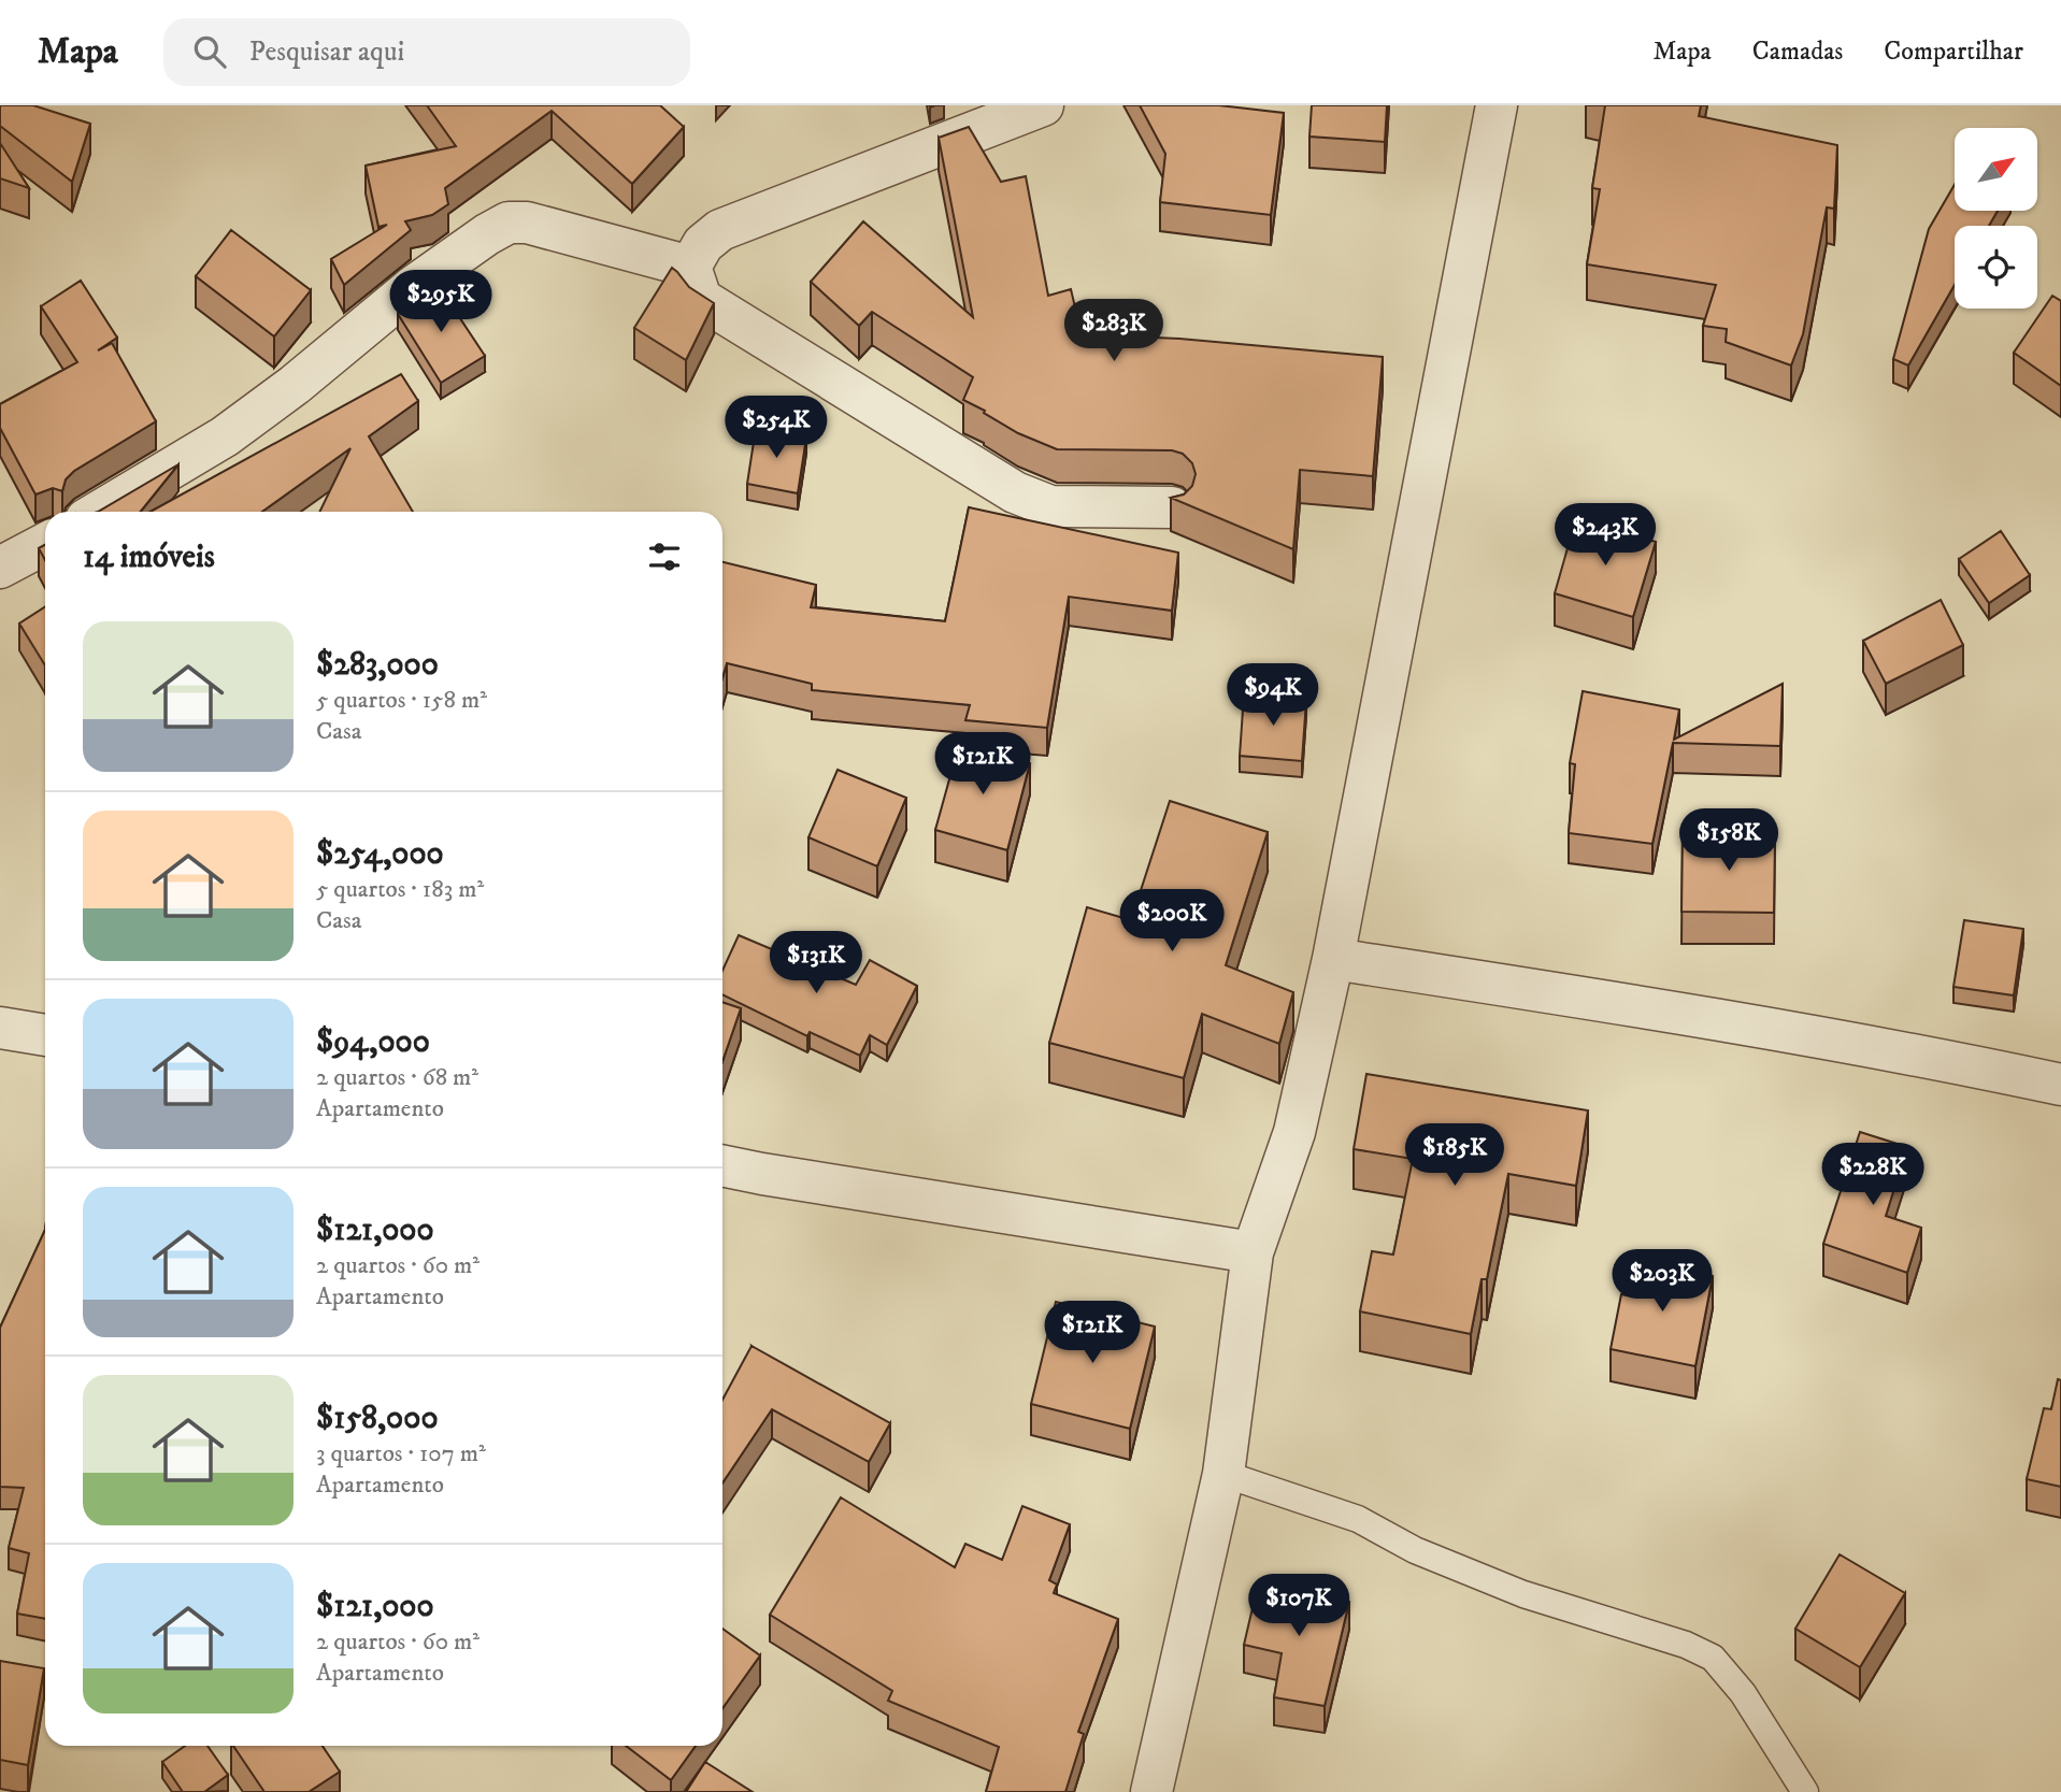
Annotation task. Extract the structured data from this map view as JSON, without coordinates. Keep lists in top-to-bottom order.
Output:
{
  "north": "top right",
  "page": {
    "header": "Mapa",
    "search": "Pesquisar aqui",
    "nav": ["Mapa", "Camadas", "Compartilhar"],
    "price": [
      "$295K",
      "$283K",
      "$254K",
      "$243K",
      "$94K",
      "$121K",
      "$158K",
      "$200K",
      "$131K",
      "$185K",
      "$228K",
      "$203K",
      "$121K",
      "$107K"
    ],
    "heading": "14 imóveis",
    "list": [
      {
        "name": "$283,000",
        "note": "5 quartos · 158 m² · Casa"
      },
      {
        "name": "$254,000",
        "note": "5 quartos · 183 m² · Casa"
      },
      {
        "name": "$94,000",
        "note": "2 quartos · 68 m² · Apartamento"
      },
      {
        "name": "$121,000",
        "note": "2 quartos · 60 m² · Apartamento"
      },
      {
        "name": "$158,000",
        "note": "3 quartos · 107 m² · Apartamento"
      },
      {
        "name": "$121,000",
        "note": "2 quartos · 60 m² · Apartamento"
      }
    ]
  }
}
